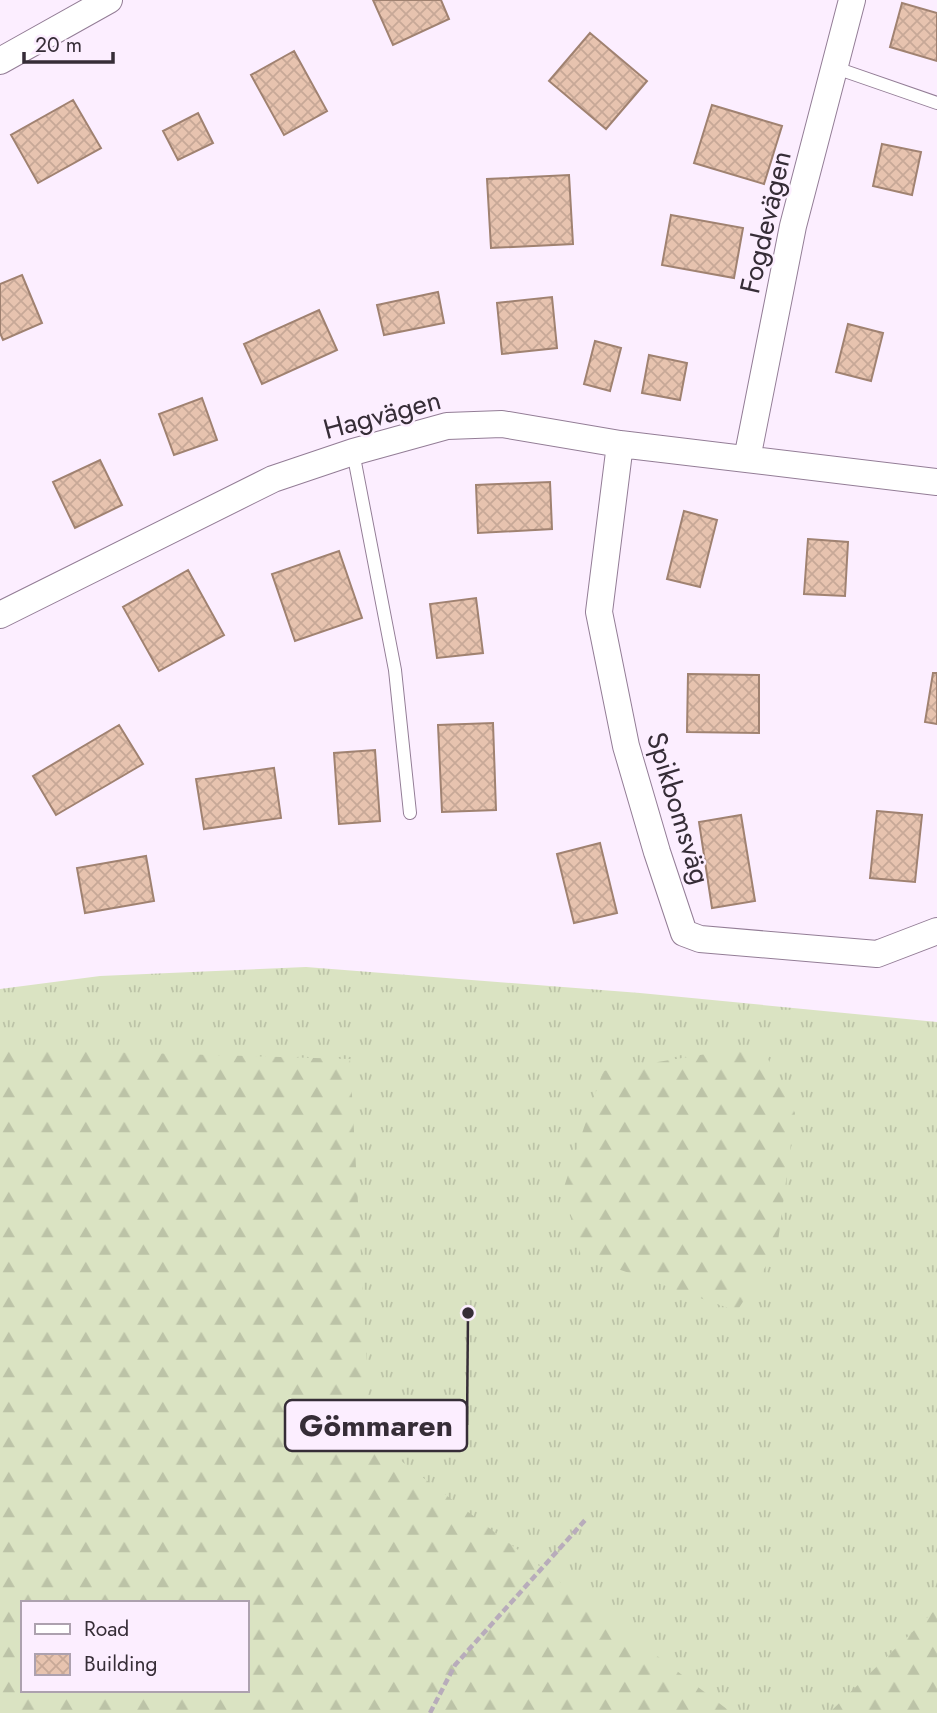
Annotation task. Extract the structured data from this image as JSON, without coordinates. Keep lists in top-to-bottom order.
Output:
{
  "streets": {
    "street": ["Fogdevägen", "Hagvägen", "Spikbomsväg"]
  },
  "crossings": [
    ["Fogdevägen", "Hagvägen"],
    ["Hagvägen", "Spikbomsväg"]
  ],
  "places": ["Gömmaren"],
  "legend": ["Road", "Building"],
  "scale_bar": "20 m"
}
